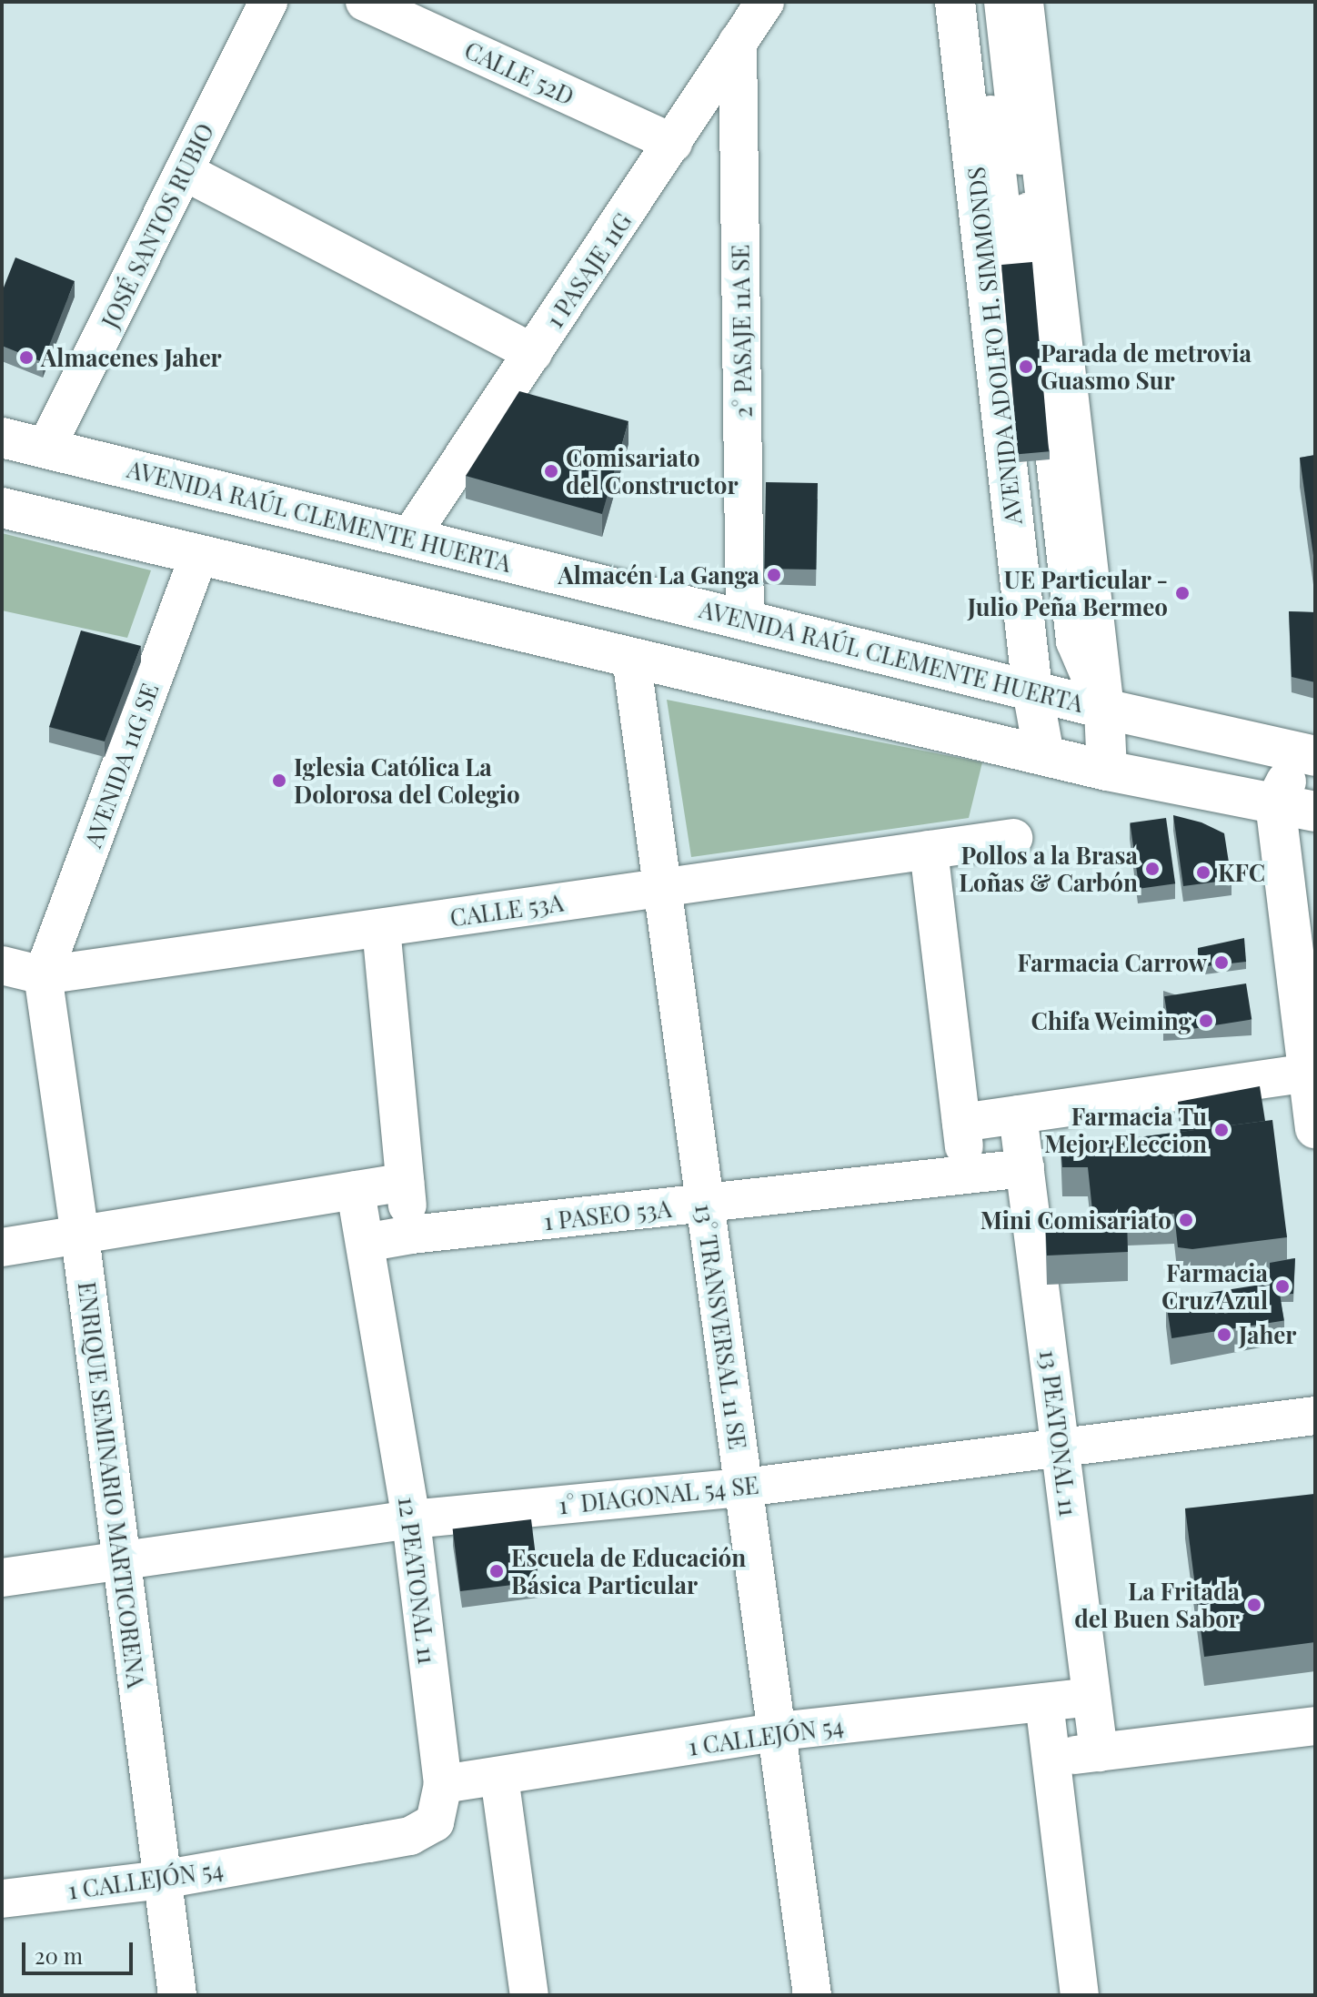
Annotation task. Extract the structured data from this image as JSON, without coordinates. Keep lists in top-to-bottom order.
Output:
{
  "streets": {
    "main road": ["AVENIDA ADOLFO H. SIMMONDS", "AVENIDA RAÚL CLEMENTE HUERTA"],
    "street": [
      "CALLE 52D",
      "JOSÉ SANTOS RUBIO",
      "1 PASAJE 11G",
      "2° PASAJE 11A SE",
      "AVENIDA 11G SE",
      "CALLE 53A",
      "1 PASEO 53A",
      "13° TRANSVERSAL 11 SE",
      "13 PEATONAL 11",
      "ENRIQUE SEMINARIO MARTICORENA",
      "1° DIAGONAL 54 SE",
      "12 PEATONAL 11",
      "1 CALLEJÓN 54"
    ]
  },
  "crossings": [
    ["CALLE 52D", "1 PASAJE 11G"],
    ["JOSÉ SANTOS RUBIO", "AVENIDA RAÚL CLEMENTE HUERTA"],
    ["1 PASAJE 11G", "2° PASAJE 11A SE"],
    ["1 PASAJE 11G", "AVENIDA RAÚL CLEMENTE HUERTA"],
    ["2° PASAJE 11A SE", "AVENIDA RAÚL CLEMENTE HUERTA"],
    ["AVENIDA ADOLFO H. SIMMONDS", "AVENIDA RAÚL CLEMENTE HUERTA"],
    ["AVENIDA 11G SE", "CALLE 53A"],
    ["AVENIDA 11G SE", "ENRIQUE SEMINARIO MARTICORENA"],
    ["CALLE 53A", "13° TRANSVERSAL 11 SE"],
    ["CALLE 53A", "ENRIQUE SEMINARIO MARTICORENA"],
    ["1 PASEO 53A", "13° TRANSVERSAL 11 SE"],
    ["1 PASEO 53A", "13 PEATONAL 11"],
    ["1 PASEO 53A", "12 PEATONAL 11"],
    ["13° TRANSVERSAL 11 SE", "1° DIAGONAL 54 SE"],
    ["13° TRANSVERSAL 11 SE", "1 CALLEJÓN 54"],
    ["13 PEATONAL 11", "1° DIAGONAL 54 SE"],
    ["13 PEATONAL 11", "1 CALLEJÓN 54"],
    ["ENRIQUE SEMINARIO MARTICORENA", "1° DIAGONAL 54 SE"],
    ["ENRIQUE SEMINARIO MARTICORENA", "1 CALLEJÓN 54"],
    ["1° DIAGONAL 54 SE", "12 PEATONAL 11"],
    ["12 PEATONAL 11", "1 CALLEJÓN 54"]
  ],
  "places": [
    "Almacenes Jaher",
    "Parada de metrovia Guasmo Sur",
    "Comisariato del Constructor",
    "Almacén La Ganga",
    "UE Particular - Julio Peña Bermeo",
    "Iglesia Católica La Dolorosa del Colegio",
    "Pollos a la Brasa Loñas & Carbón",
    "KFC",
    "Farmacia Carrow",
    "Chifa Weiming",
    "Farmacia Tu Mejor Eleccion",
    "Mini Comisariato",
    "Farmacia Cruz Azul",
    "Jaher",
    "Escuela de Educación Básica Particular",
    "La Fritada del Buen Sabor"
  ],
  "scale_bar": "20 m"
}
